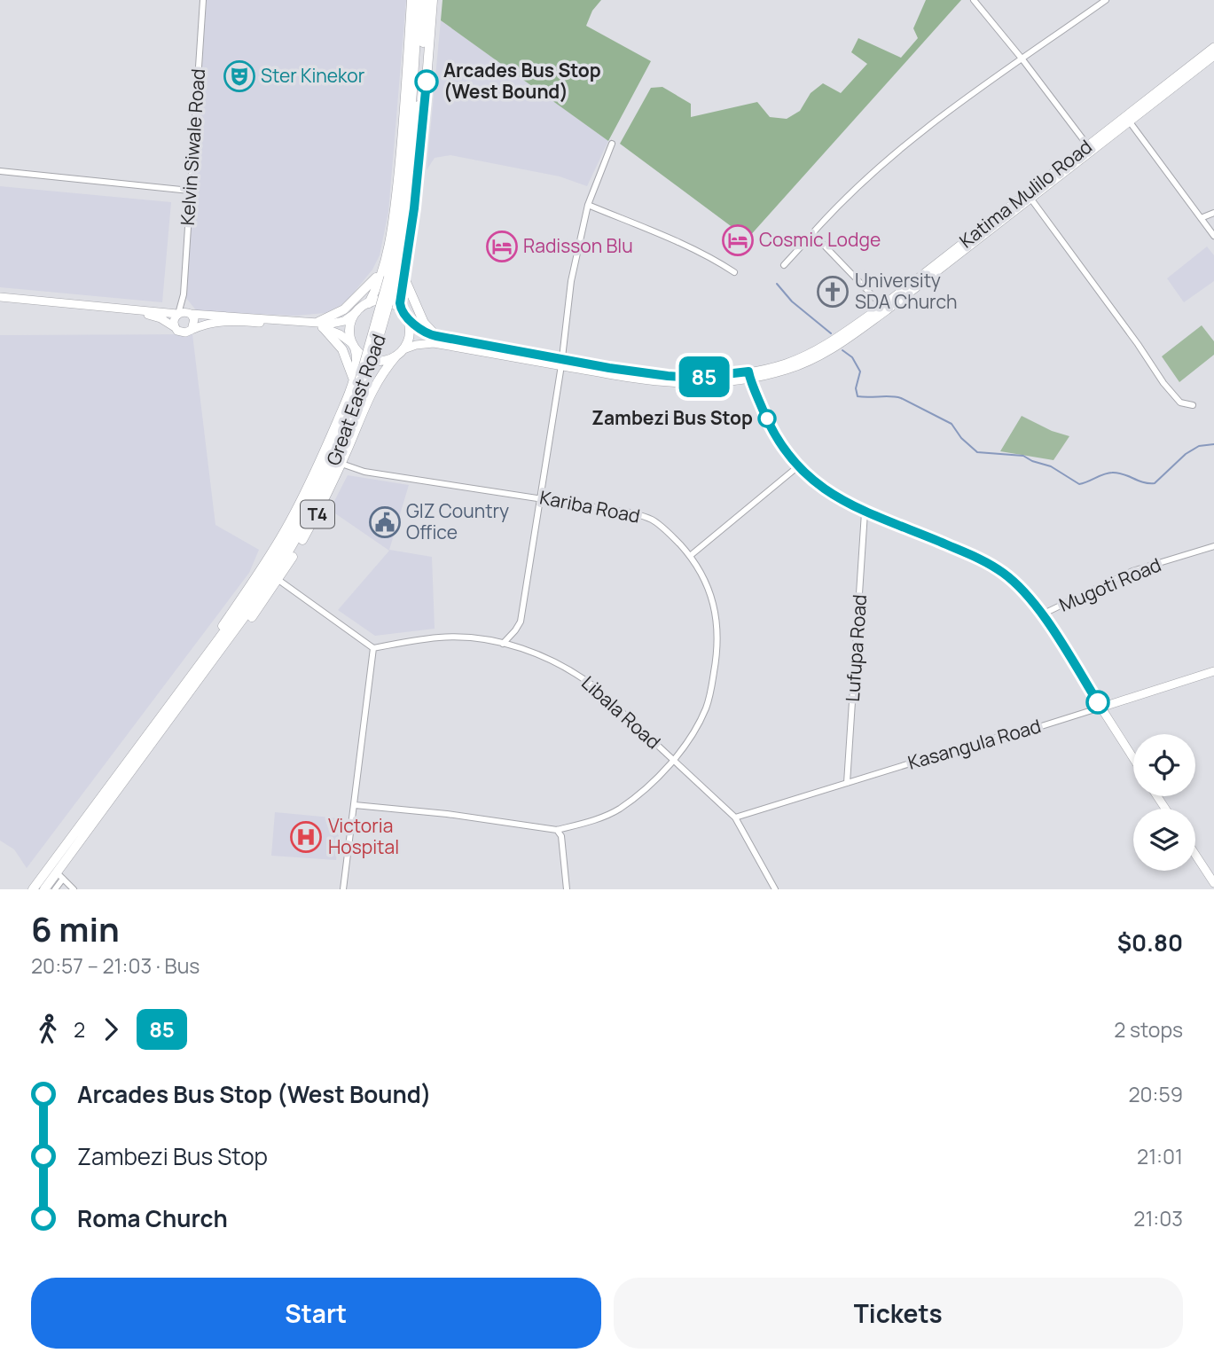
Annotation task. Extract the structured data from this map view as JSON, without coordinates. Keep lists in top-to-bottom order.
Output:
{
  "streets": {
    "main road": [
      "Katima Mulilo Road",
      "Great East Road",
      "T4",
      "Kasangula Road"
    ],
    "street": [
      "Kelvin Siwale Road",
      "Kariba Road",
      "Mugoti Road",
      "Lufupa Road",
      "Libala Road"
    ]
  },
  "crossings": [
    ["Katima Mulilo Road", "Great East Road"],
    ["Great East Road", "Kariba Road"],
    ["Kariba Road", "Libala Road"],
    ["Lufupa Road", "Kasangula Road"],
    ["Libala Road", "Kasangula Road"]
  ],
  "places": {
    "theatre": ["Ster Kinekor"],
    "other": ["Arcades Bus Stop (West Bound)", "Zambezi Bus Stop"],
    "hotel": ["Cosmic Lodge", "Radisson Blu"],
    "church": ["University SDA Church"],
    "public building": ["GIZ Country Office"],
    "hospital": ["Victoria Hospital"]
  },
  "lines": ["bus line 85"],
  "page": {
    "on_map": "85",
    "heading": ["6 min", "20:57 – 21:03 · Bus", "$0.80"],
    "legs": ["2", "85", "2 stops"],
    "list": [
      {
        "name": "Arcades Bus Stop (West Bound)",
        "value": "20:59"
      },
      {
        "name": "Zambezi Bus Stop",
        "value": "21:01"
      },
      {
        "name": "Roma Church",
        "value": "21:03"
      }
    ],
    "buttons": ["Start", "Tickets"]
  }
}
